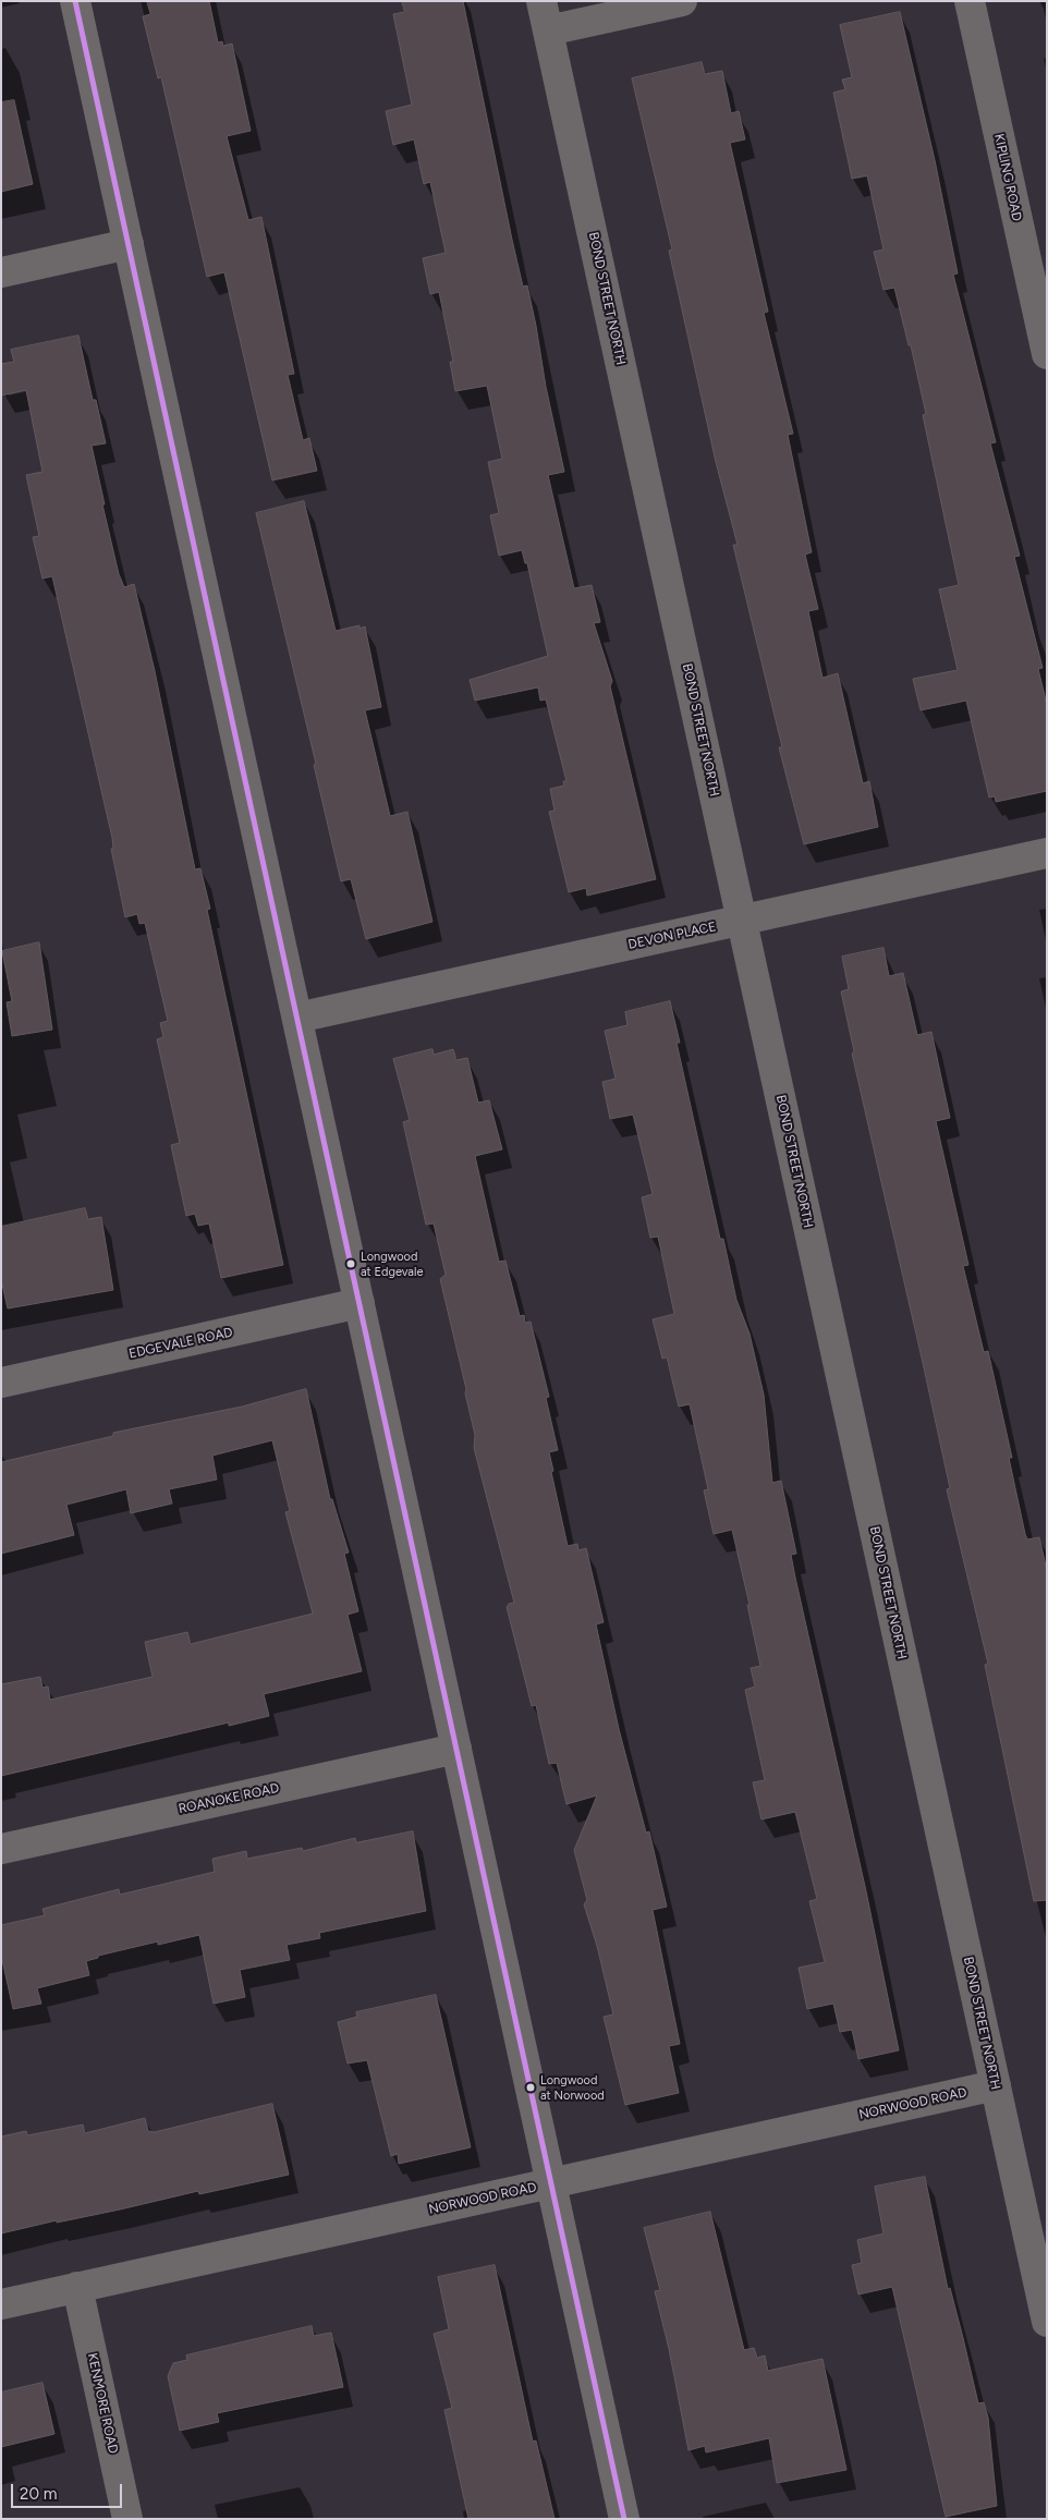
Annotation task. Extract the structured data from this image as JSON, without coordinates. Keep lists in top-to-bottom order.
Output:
{
  "streets": {
    "street": [
      "KIPLING ROAD",
      "BOND STREET NORTH",
      "DEVON PLACE",
      "EDGEVALE ROAD",
      "ROANOKE ROAD",
      "NORWOOD ROAD",
      "KENMORE ROAD"
    ]
  },
  "crossings": [
    ["BOND STREET NORTH", "DEVON PLACE"],
    ["BOND STREET NORTH", "NORWOOD ROAD"],
    ["NORWOOD ROAD", "KENMORE ROAD"]
  ],
  "places": ["Longwood at Edgevale", "Longwood at Norwood"],
  "scale_bar": "20 m"
}
